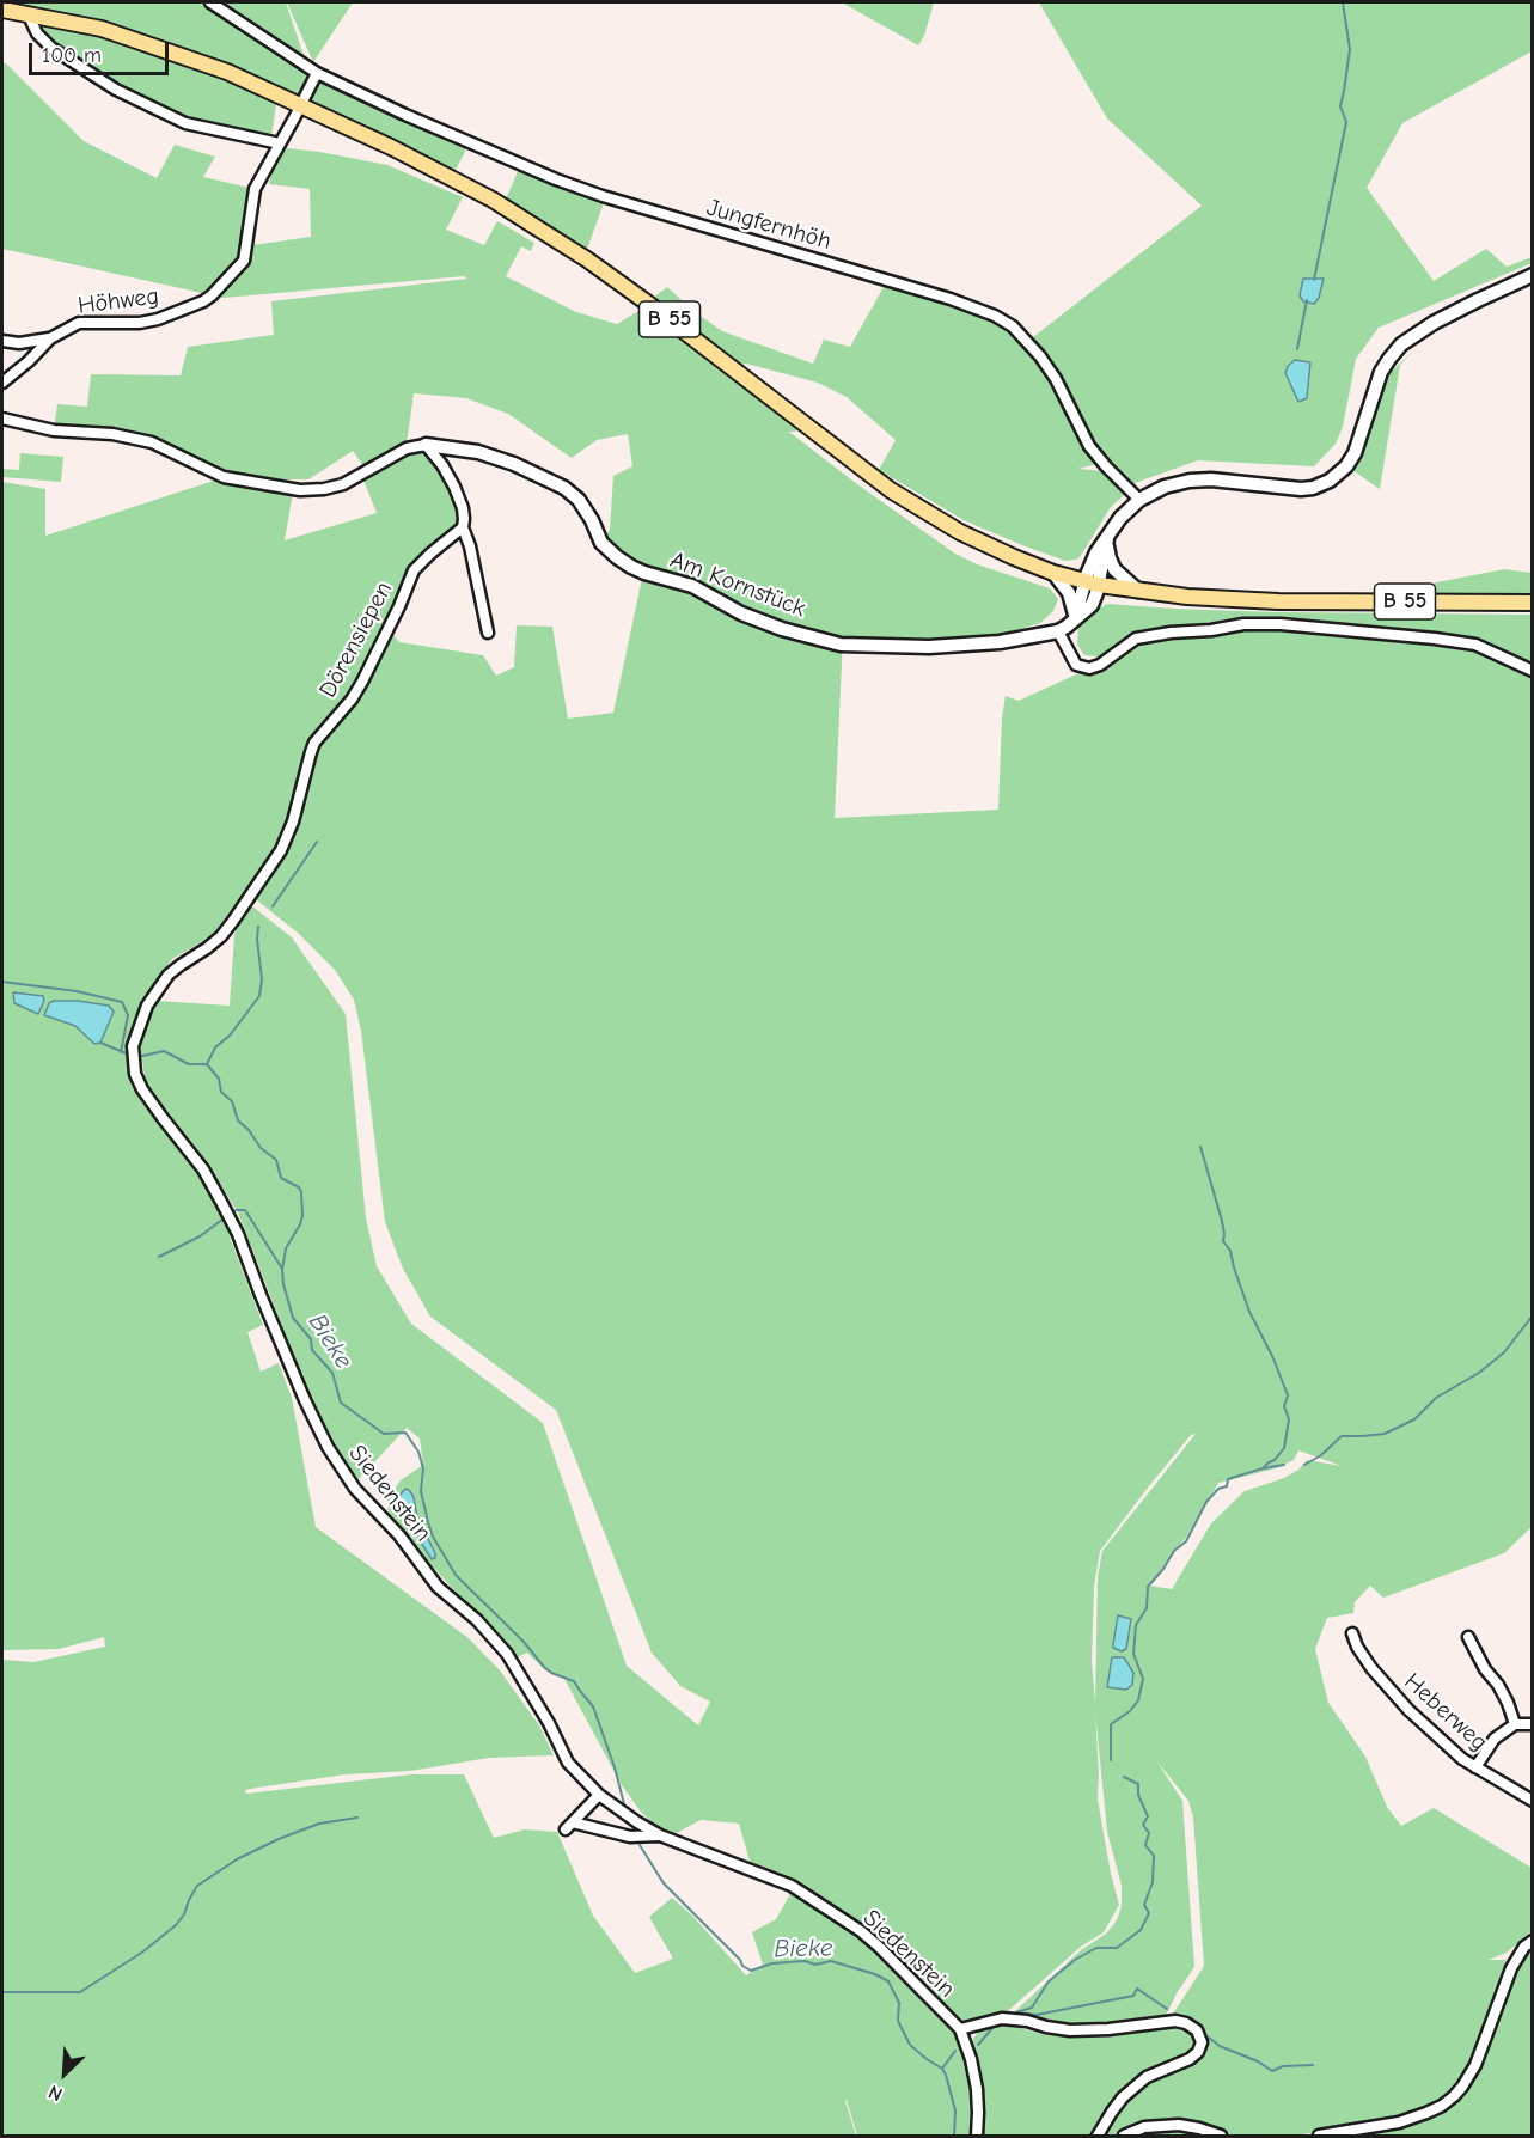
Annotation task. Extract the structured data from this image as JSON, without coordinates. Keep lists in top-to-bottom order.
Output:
{
  "streets": {
    "main road": ["B 55"],
    "street": [
      "Jungfernhöh",
      "Höhweg",
      "Am Kornstück",
      "Dörensiepen",
      "Siedenstein",
      "Heberweg"
    ]
  },
  "crossings": [
    ["Jungfernhöh", "Höhweg"],
    ["Höhweg", "B 55"],
    ["B 55", "Am Kornstück"],
    ["Dörensiepen", "Siedenstein"]
  ],
  "water": ["Bieke"],
  "scale_bar": "100 m",
  "north": "bottom left"
}
